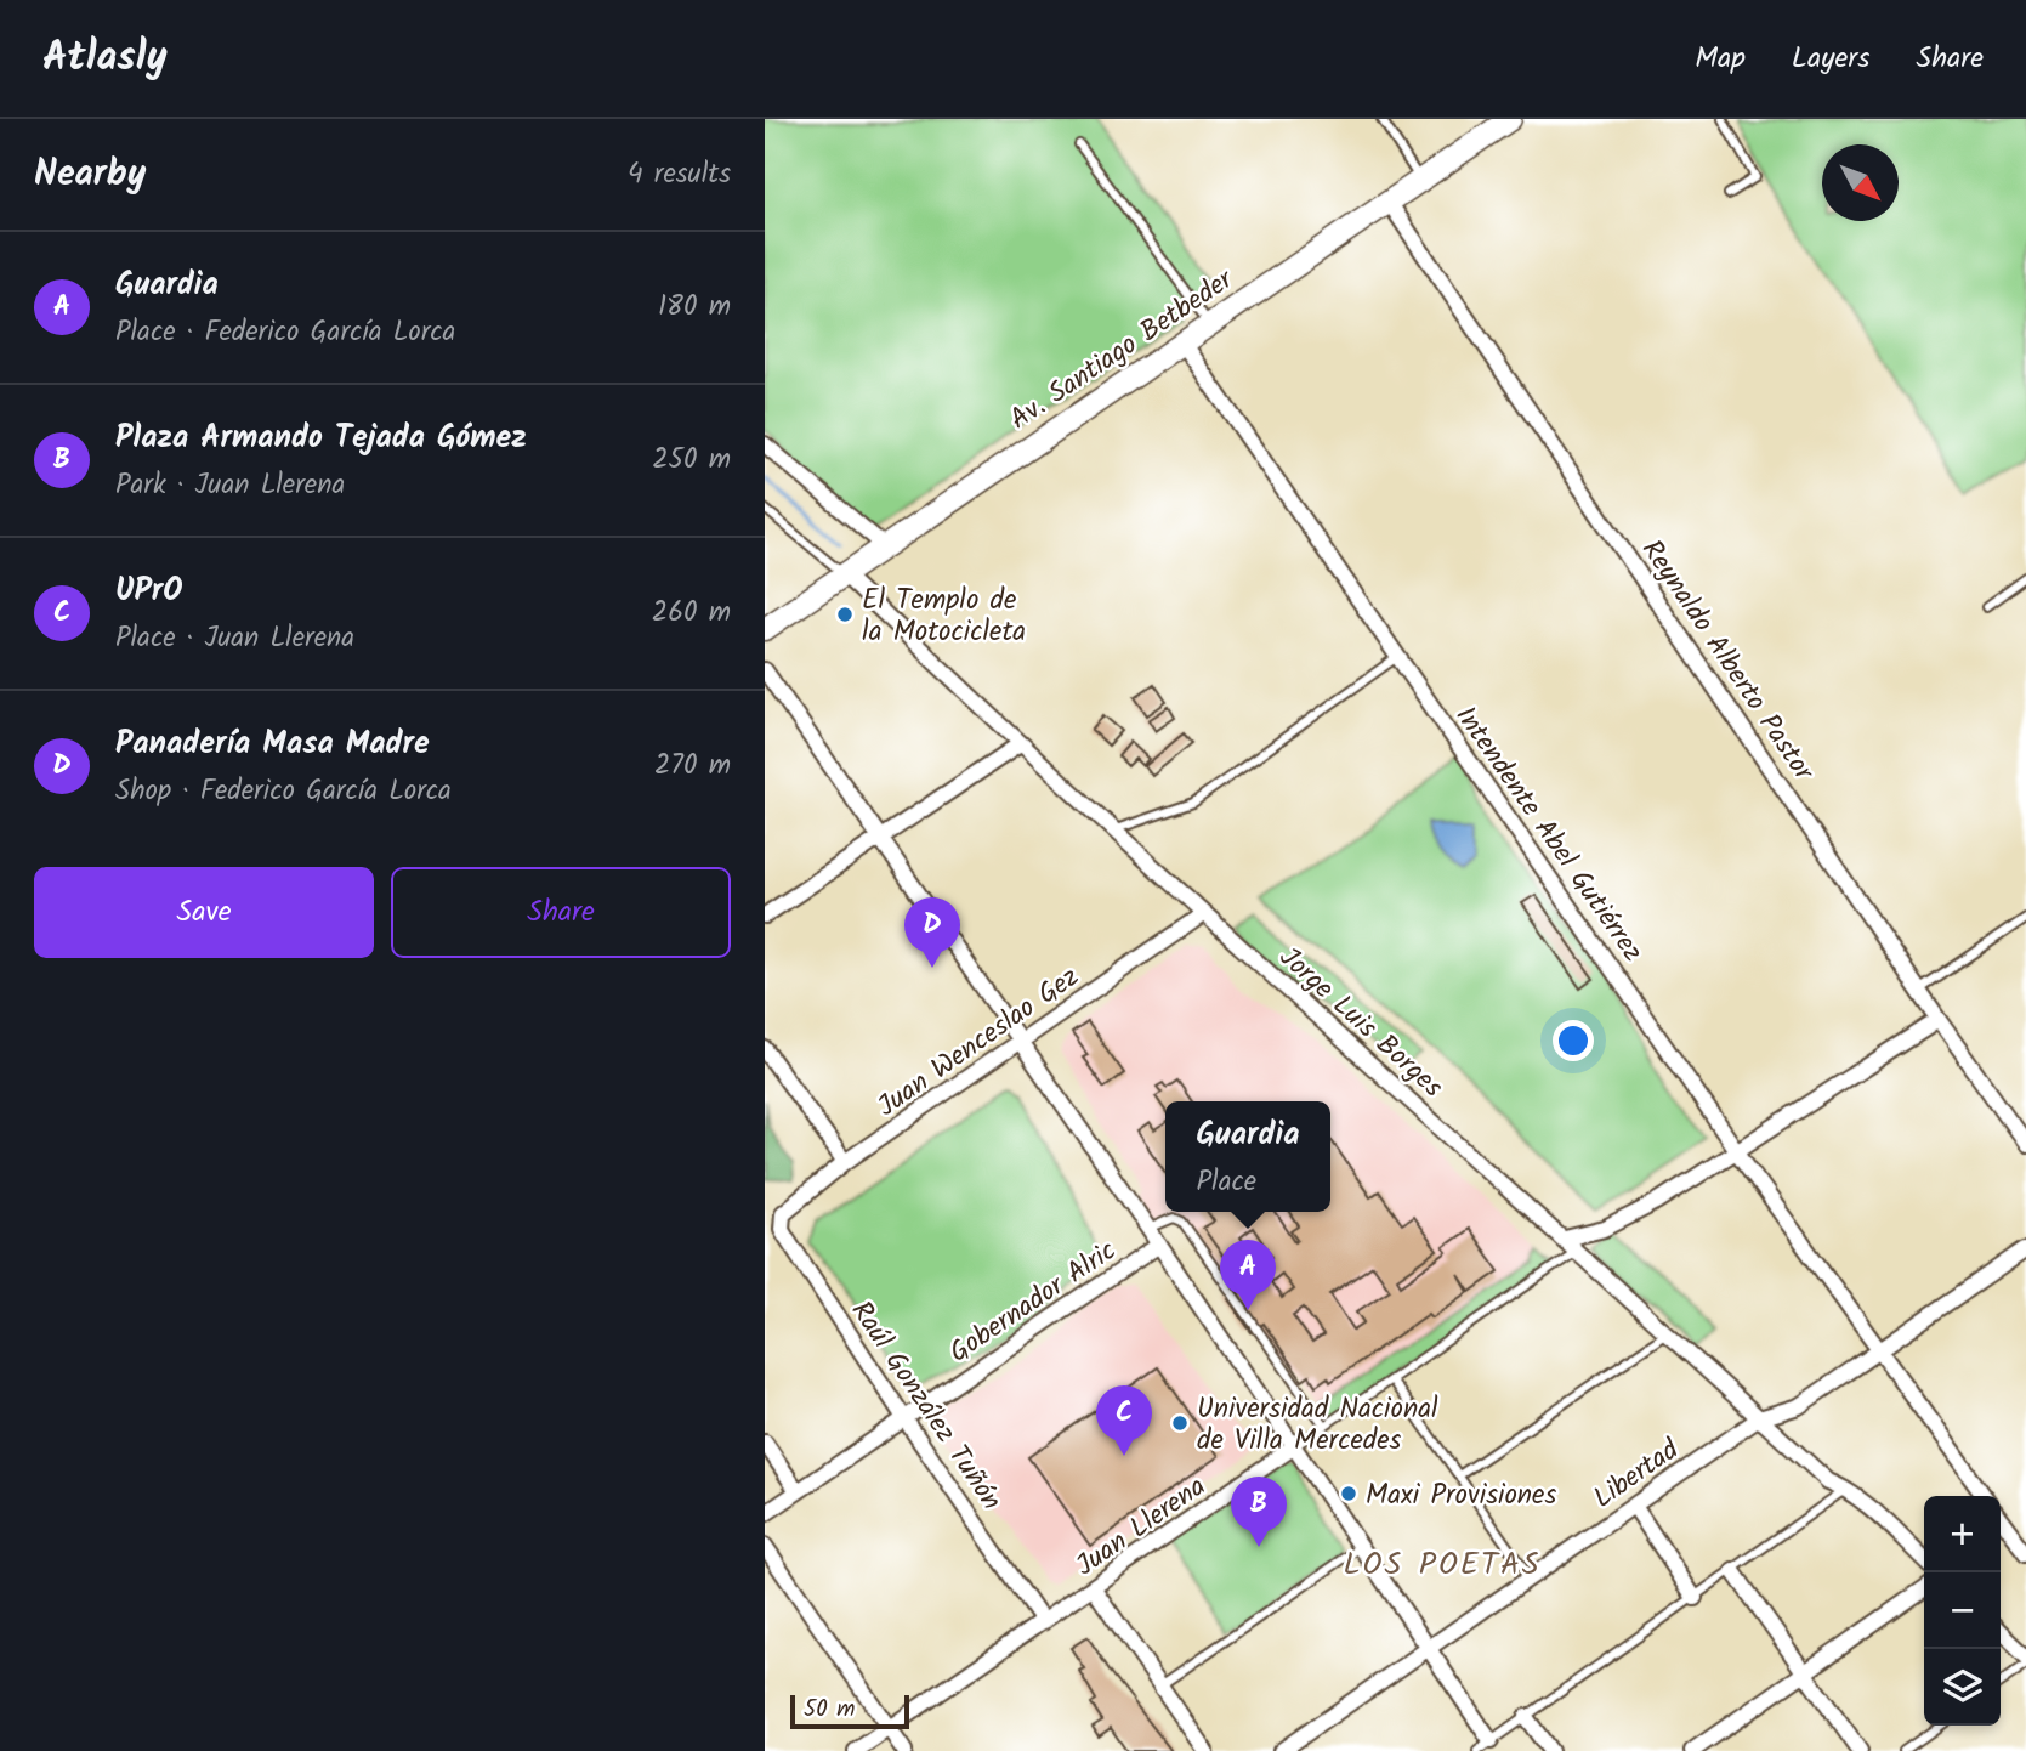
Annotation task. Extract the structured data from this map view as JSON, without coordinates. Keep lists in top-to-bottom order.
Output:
{
  "streets": {
    "main road": ["Av. Santiago Betbeder"],
    "street": [
      "Reynaldo Alberto Pastor",
      "Intendente Abel Gutiérrez",
      "Jorge Luis Borges",
      "Juan Wenceslao Gez",
      "Gobernador Alric",
      "Raúl González Tuñón",
      "Libertad",
      "Juan Llerena"
    ]
  },
  "crossings": [
    ["Av. Santiago Betbeder", "Reynaldo Alberto Pastor"],
    ["Av. Santiago Betbeder", "Intendente Abel Gutiérrez"],
    ["Av. Santiago Betbeder", "Jorge Luis Borges"],
    ["Intendente Abel Gutiérrez", "Libertad"],
    ["Jorge Luis Borges", "Juan Wenceslao Gez"],
    ["Jorge Luis Borges", "Libertad"],
    ["Jorge Luis Borges", "Juan Llerena"],
    ["Juan Wenceslao Gez", "Raúl González Tuñón"],
    ["Gobernador Alric", "Raúl González Tuñón"],
    ["Raúl González Tuñón", "Juan Llerena"]
  ],
  "districts": ["LOS POETAS"],
  "places": ["El Templo de la Motocicleta", "Universidad Nacional de Villa Mercedes", "Maxi Provisiones"],
  "scale_bar": "50 m",
  "north": "bottom right",
  "page": {
    "header": "Atlasly",
    "nav": ["Map", "Layers", "Share"],
    "heading": ["Nearby", "4 results"],
    "list": [
      {
        "mark": "A",
        "name": "Guardia",
        "note": "Place · Federico García Lorca",
        "value": "180 m"
      },
      {
        "mark": "B",
        "name": "Plaza Armando Tejada Gómez",
        "note": "Park · Juan Llerena",
        "value": "250 m"
      },
      {
        "mark": "C",
        "name": "UPrO",
        "note": "Place · Juan Llerena",
        "value": "260 m"
      },
      {
        "mark": "D",
        "name": "Panadería Masa Madre",
        "note": "Shop · Federico García Lorca",
        "value": "270 m"
      }
    ],
    "buttons": ["Save", "Share"],
    "pins": [
      "D",
      "A",
      "C",
      "B"
    ],
    "popup": ["Guardia", "Place"],
    "map_buttons": ["+", "−"],
    "scale": "50 m"
  }
}
